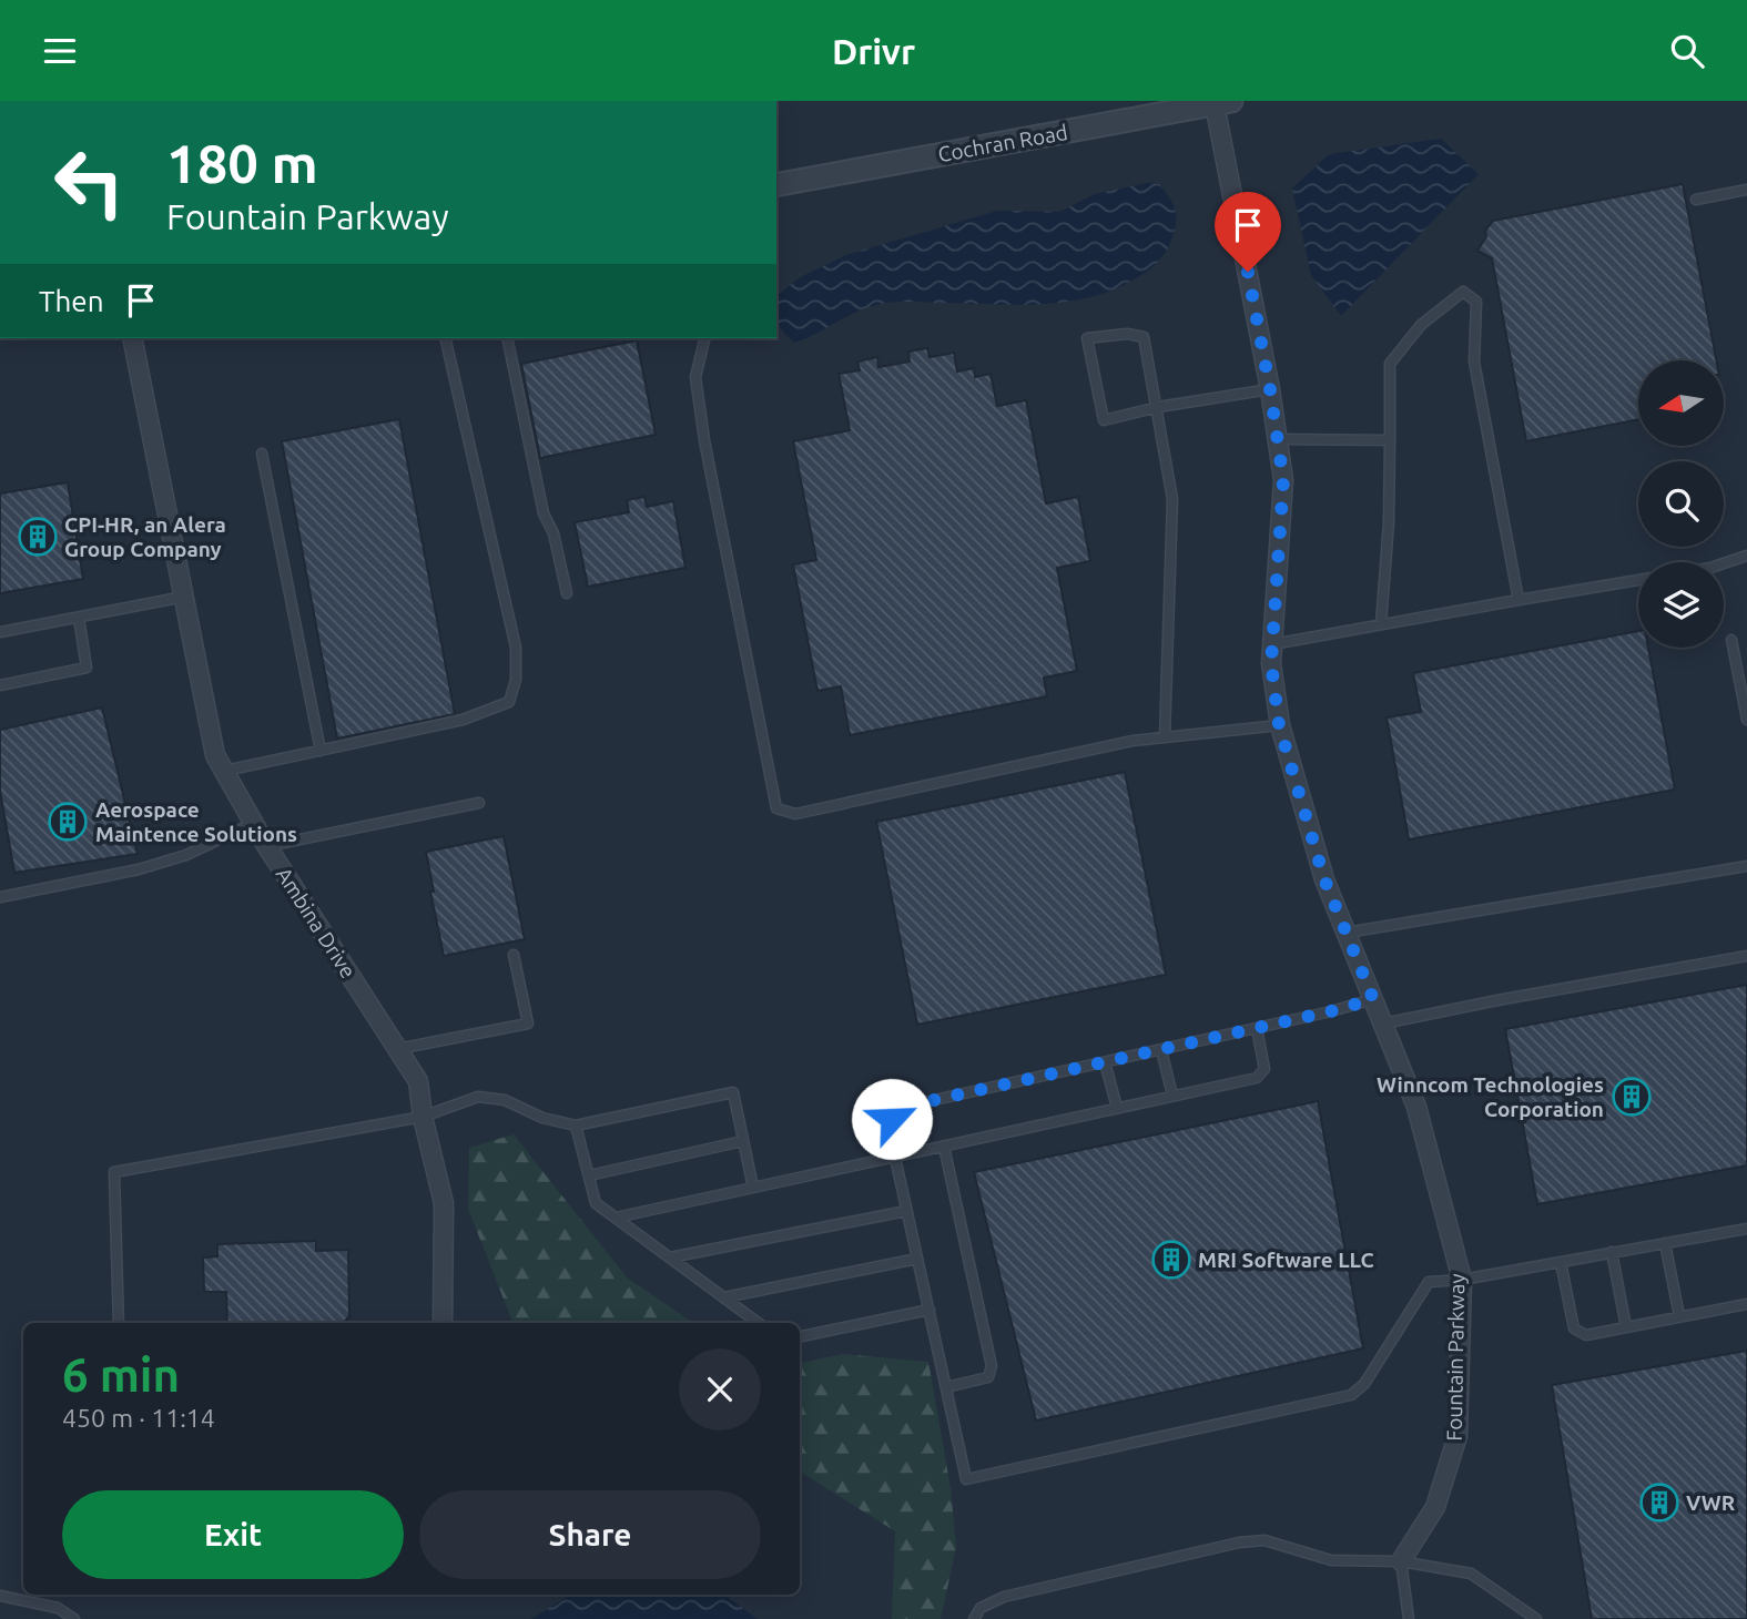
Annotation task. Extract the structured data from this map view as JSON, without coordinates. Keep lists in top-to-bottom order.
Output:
{
  "streets": {
    "street": ["Cochran Road", "Ambina Drive", "Fountain Parkway"]
  },
  "crossings": [
    ["Cochran Road", "Fountain Parkway"]
  ],
  "places": {
    "building": [
      "CPI-HR, an Alera Group Company",
      "Aerospace Maintence Solutions",
      "Winncom Technologies Corporation",
      "MRI Software LLC",
      "VWR"
    ]
  },
  "north": "left",
  "page": {
    "header": "Drivr",
    "turn": ["180 m", "Fountain Parkway"],
    "then": "Then",
    "heading": ["6 min", "450 m · 11:14"],
    "buttons": ["Exit", "Share"]
  }
}
